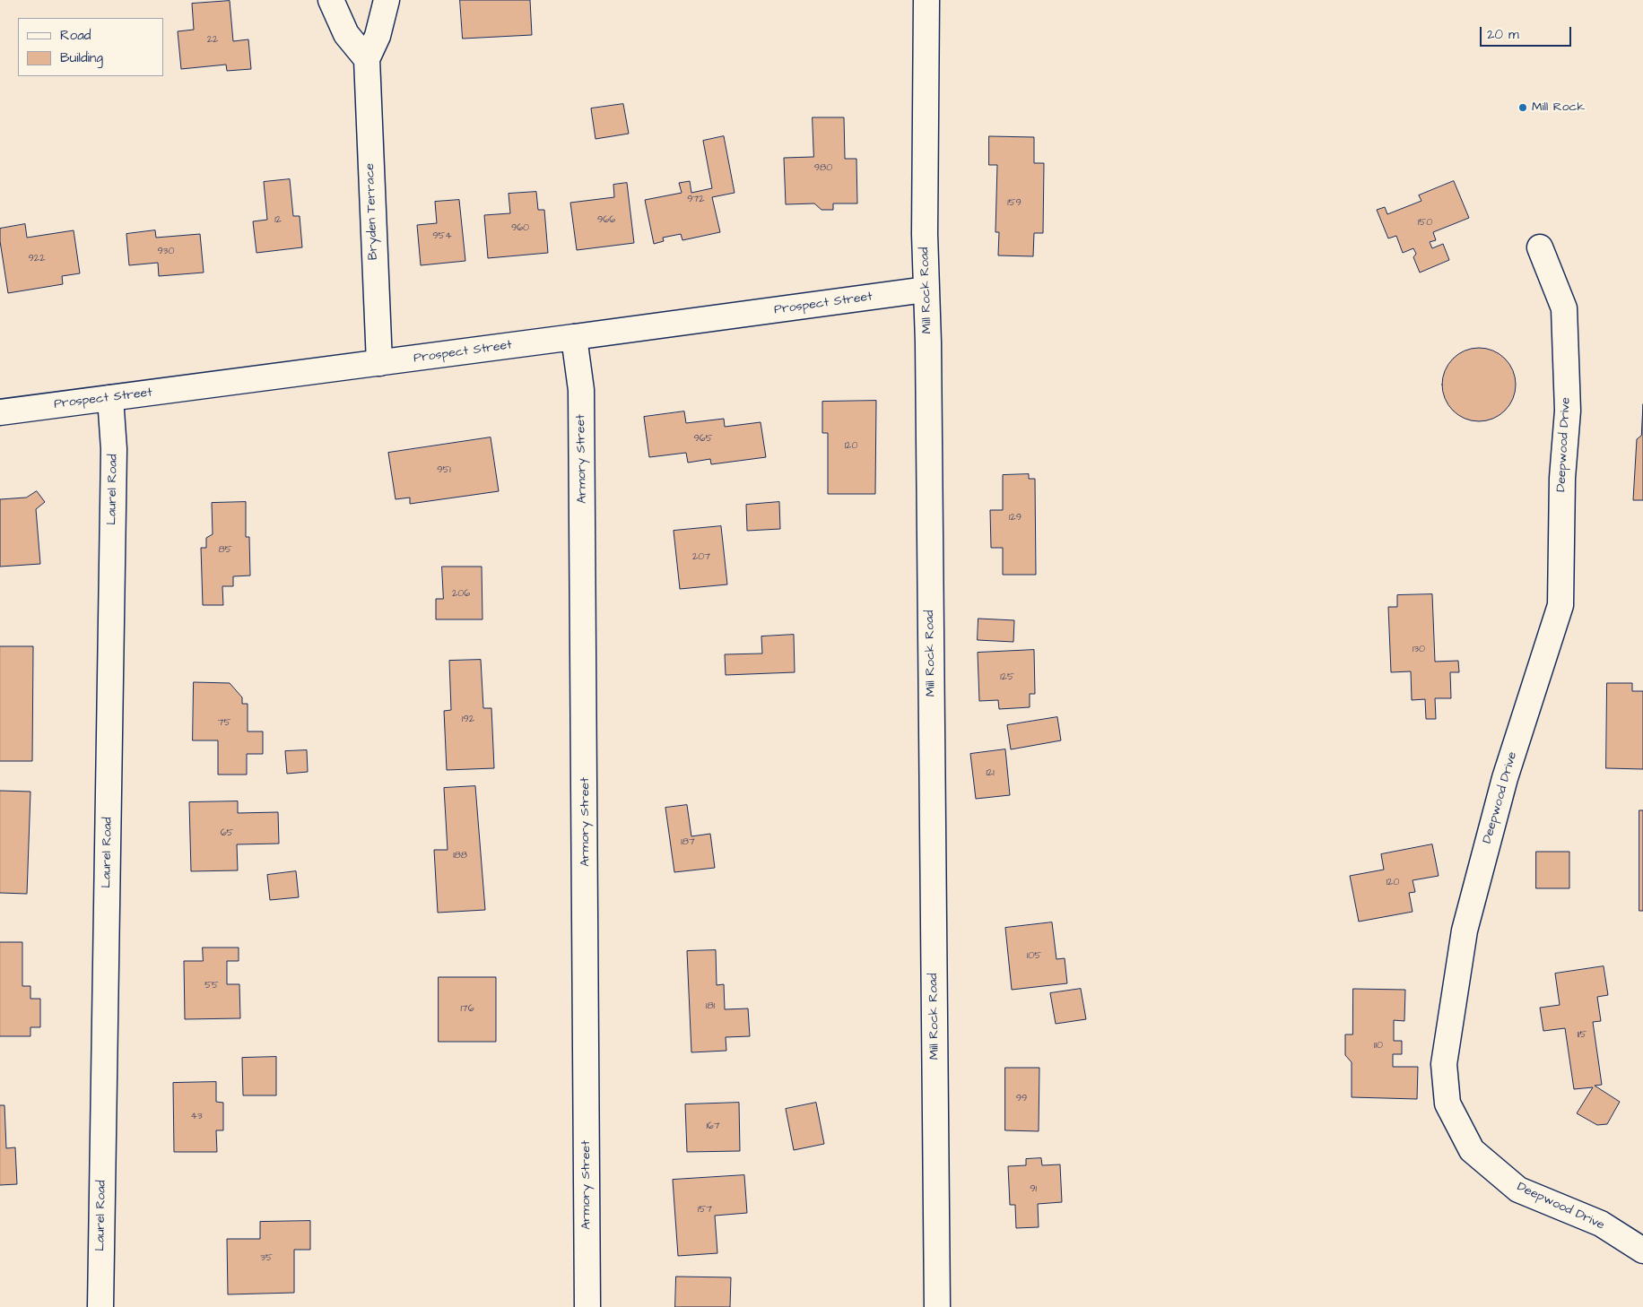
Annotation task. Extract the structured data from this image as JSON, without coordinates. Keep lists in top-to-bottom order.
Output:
{
  "streets": {
    "street": [
      "Bryden Terrace",
      "Mill Rock Road",
      "Prospect Street",
      "Deepwood Drive",
      "Armory Street",
      "Laurel Road"
    ]
  },
  "crossings": [
    ["Bryden Terrace", "Prospect Street"],
    ["Mill Rock Road", "Prospect Street"],
    ["Prospect Street", "Armory Street"],
    ["Prospect Street", "Laurel Road"]
  ],
  "places": ["Mill Rock"],
  "house_numbers": [
    "22",
    "980",
    "972",
    "159",
    "12",
    "966",
    "150",
    "960",
    "954",
    "930",
    "922",
    "965",
    "120",
    "951",
    "129",
    "85",
    "207",
    "206",
    "130",
    "125",
    "192",
    "75",
    "121",
    "65",
    "187",
    "188",
    "120",
    "105",
    "55",
    "181",
    "176",
    "115",
    "110",
    "99",
    "43",
    "167",
    "91",
    "157",
    "35"
  ],
  "legend": ["Road", "Building"],
  "scale_bar": "20 m"
}
